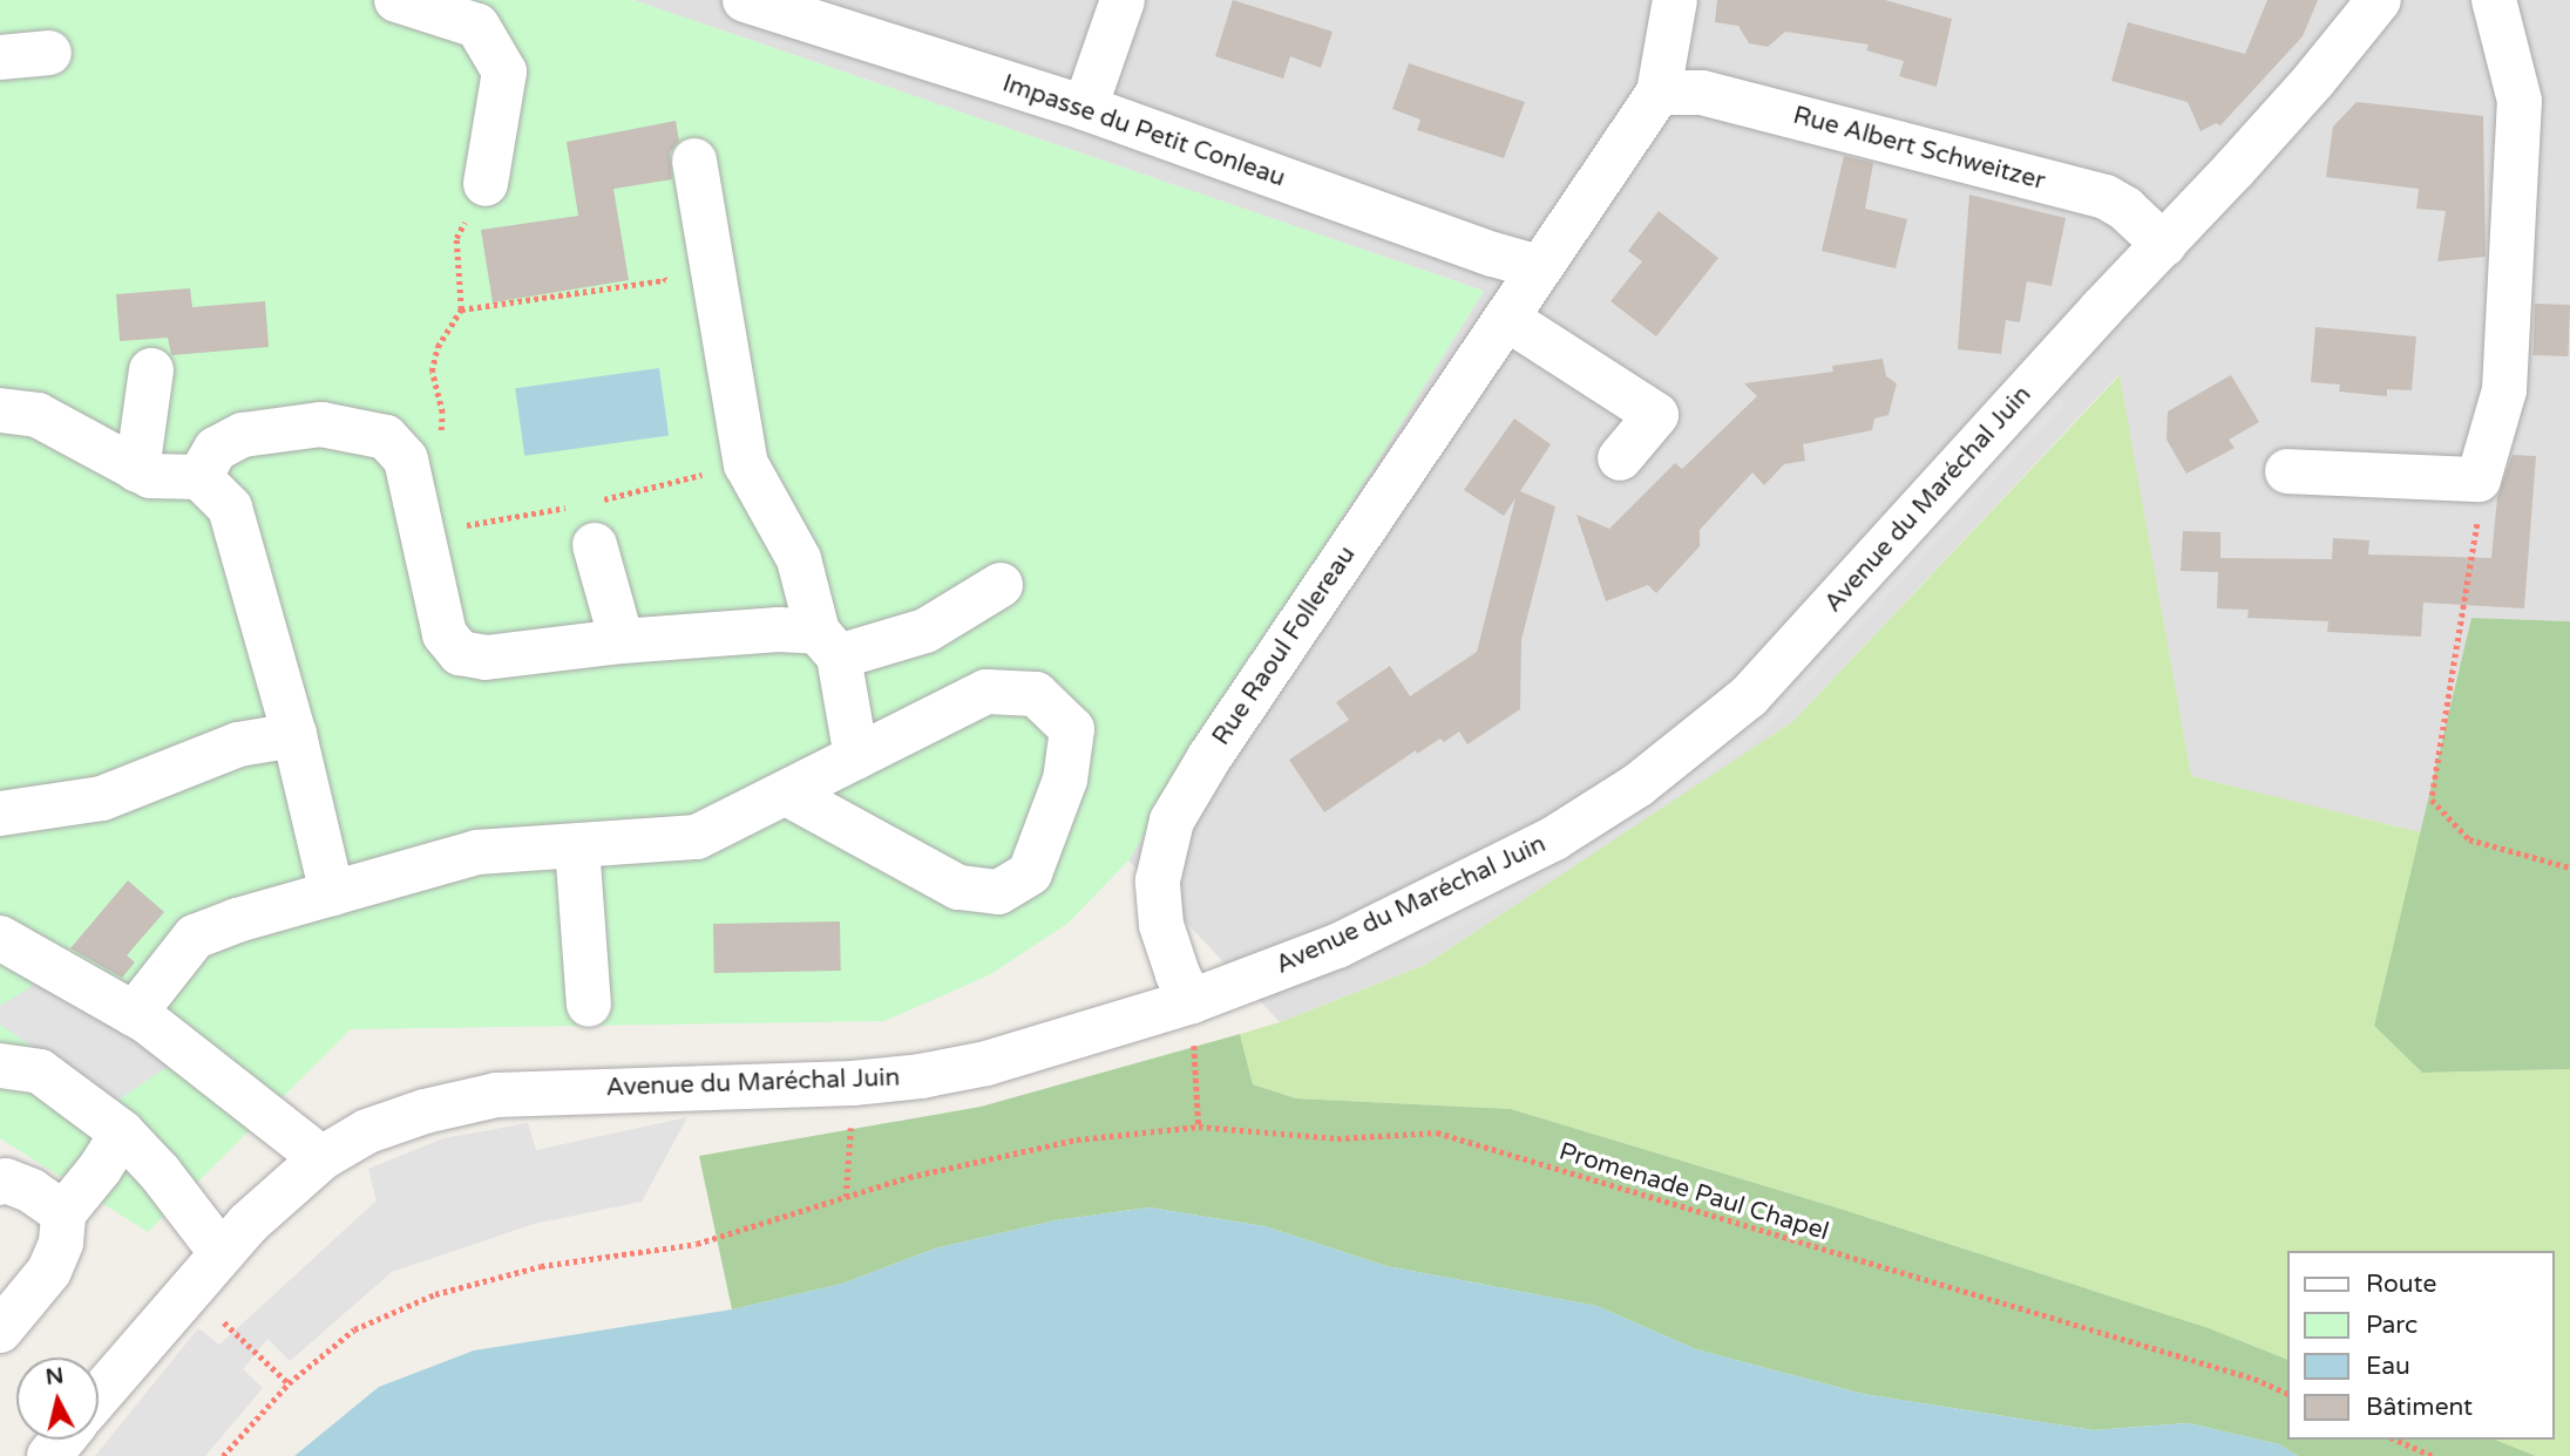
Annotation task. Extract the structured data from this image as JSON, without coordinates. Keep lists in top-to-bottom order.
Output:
{
  "streets": {
    "street": [
      "Impasse du Petit Conleau",
      "Rue Albert Schweitzer",
      "Avenue du Maréchal Juin",
      "Rue Raoul Follereau"
    ],
    "path": ["Promenade Paul Chapel"]
  },
  "crossings": [
    ["Impasse du Petit Conleau", "Rue Raoul Follereau"],
    ["Rue Albert Schweitzer", "Avenue du Maréchal Juin"],
    ["Rue Albert Schweitzer", "Rue Raoul Follereau"],
    ["Avenue du Maréchal Juin", "Rue Raoul Follereau"]
  ],
  "legend": [
    "Route",
    "Parc",
    "Eau",
    "Bâtiment"
  ],
  "north": "top"
}
